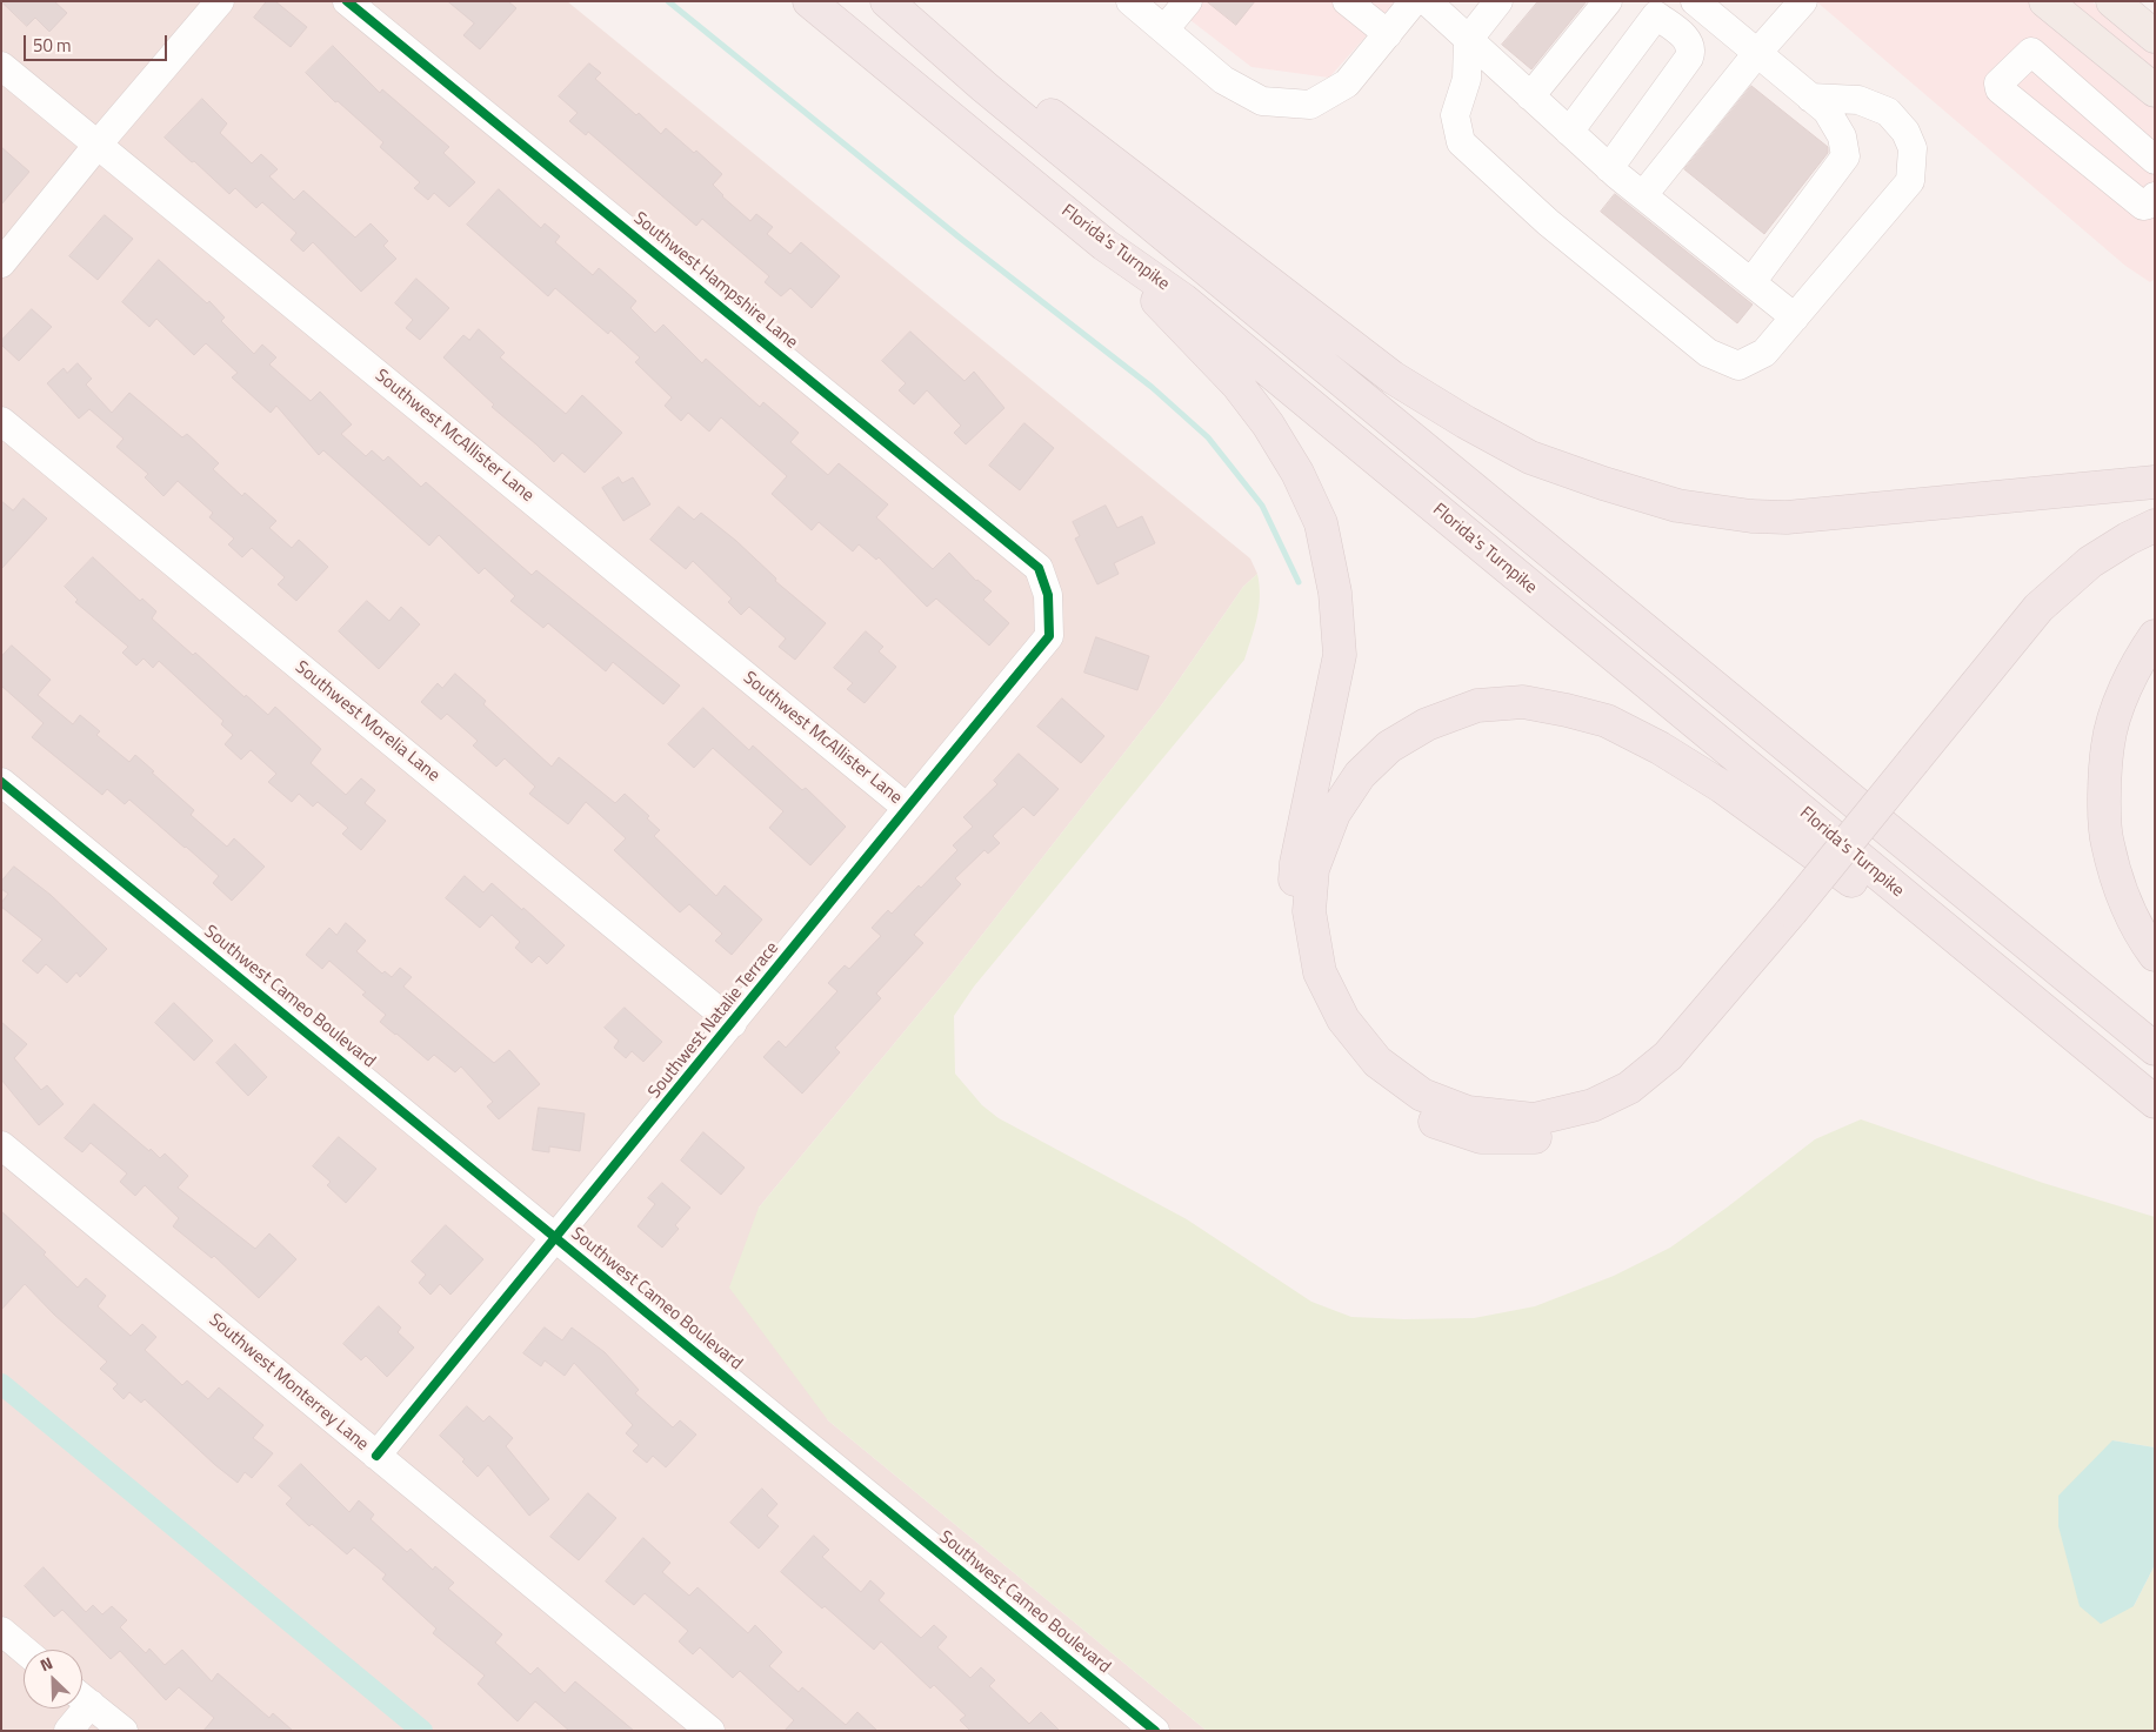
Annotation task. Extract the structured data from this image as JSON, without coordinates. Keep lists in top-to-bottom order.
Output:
{
  "streets": {
    "highway": ["Florida's Turnpike"],
    "street": [
      "Southwest Hampshire Lane",
      "Southwest McAllister Lane",
      "Southwest Morelia Lane",
      "Southwest Cameo Boulevard",
      "Southwest Natalie Terrace",
      "Southwest Monterrey Lane"
    ]
  },
  "crossings": [
    ["Southwest Hampshire Lane", "Southwest Natalie Terrace"],
    ["Southwest McAllister Lane", "Southwest Natalie Terrace"],
    ["Southwest Morelia Lane", "Southwest Natalie Terrace"],
    ["Southwest Cameo Boulevard", "Southwest Natalie Terrace"],
    ["Southwest Natalie Terrace", "Southwest Monterrey Lane"]
  ],
  "scale_bar": "50 m",
  "north": "top left"
}
